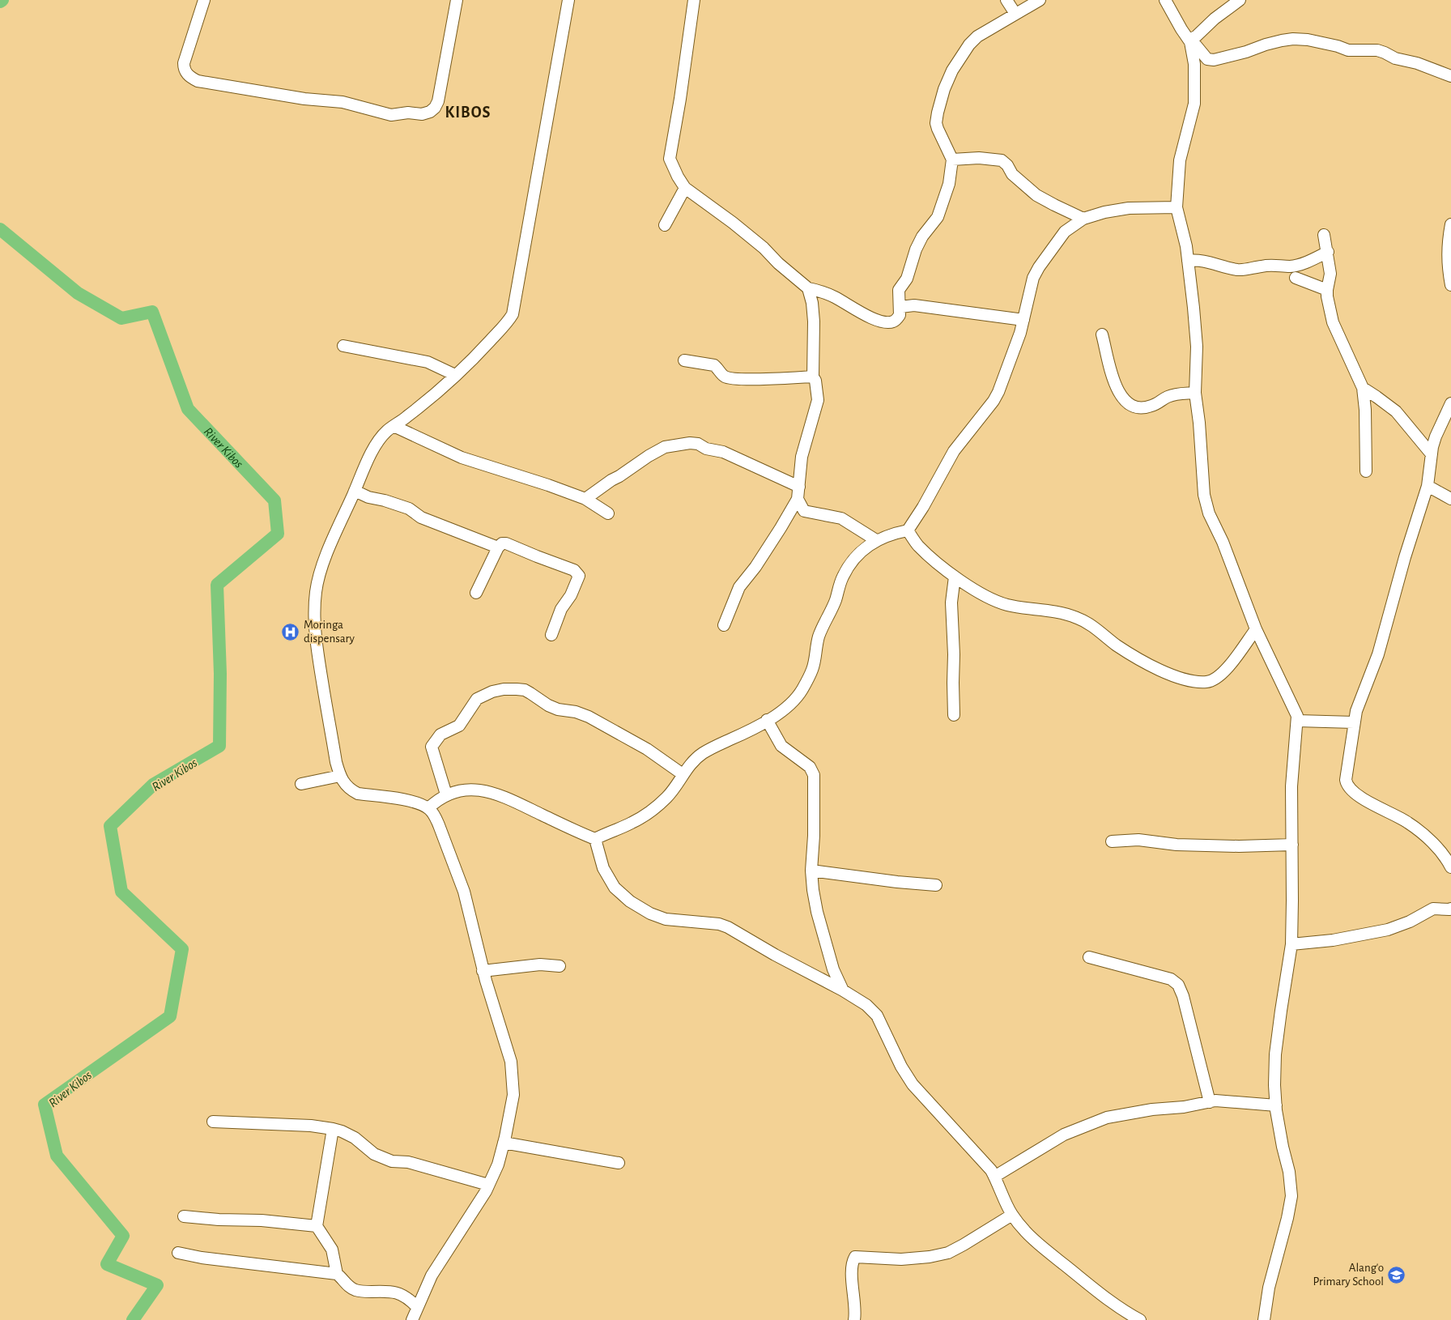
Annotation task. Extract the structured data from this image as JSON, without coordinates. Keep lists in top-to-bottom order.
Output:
{
  "districts": ["KIBOS"],
  "water": ["River Kibos"],
  "places": {
    "hospital": ["Moringa dispensary"],
    "school or university": ["Alang'o Primary School"]
  }
}
